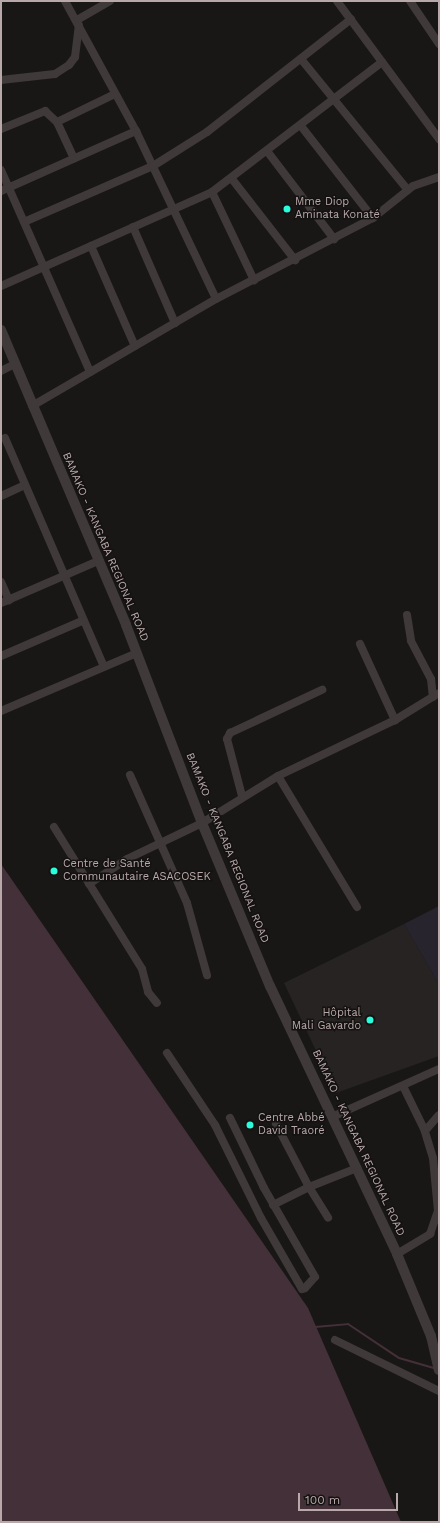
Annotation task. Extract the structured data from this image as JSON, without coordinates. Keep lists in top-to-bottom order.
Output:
{
  "streets": {
    "street": ["BAMAKO - KANGABA REGIONAL ROAD"]
  },
  "places": [
    "Mme Diop Aminata Konaté",
    "Centre de Santé Communautaire ASACOSEK",
    "Hôpital Mali Gavardo",
    "Centre Abbé David Traoré"
  ],
  "scale_bar": "100 m"
}
